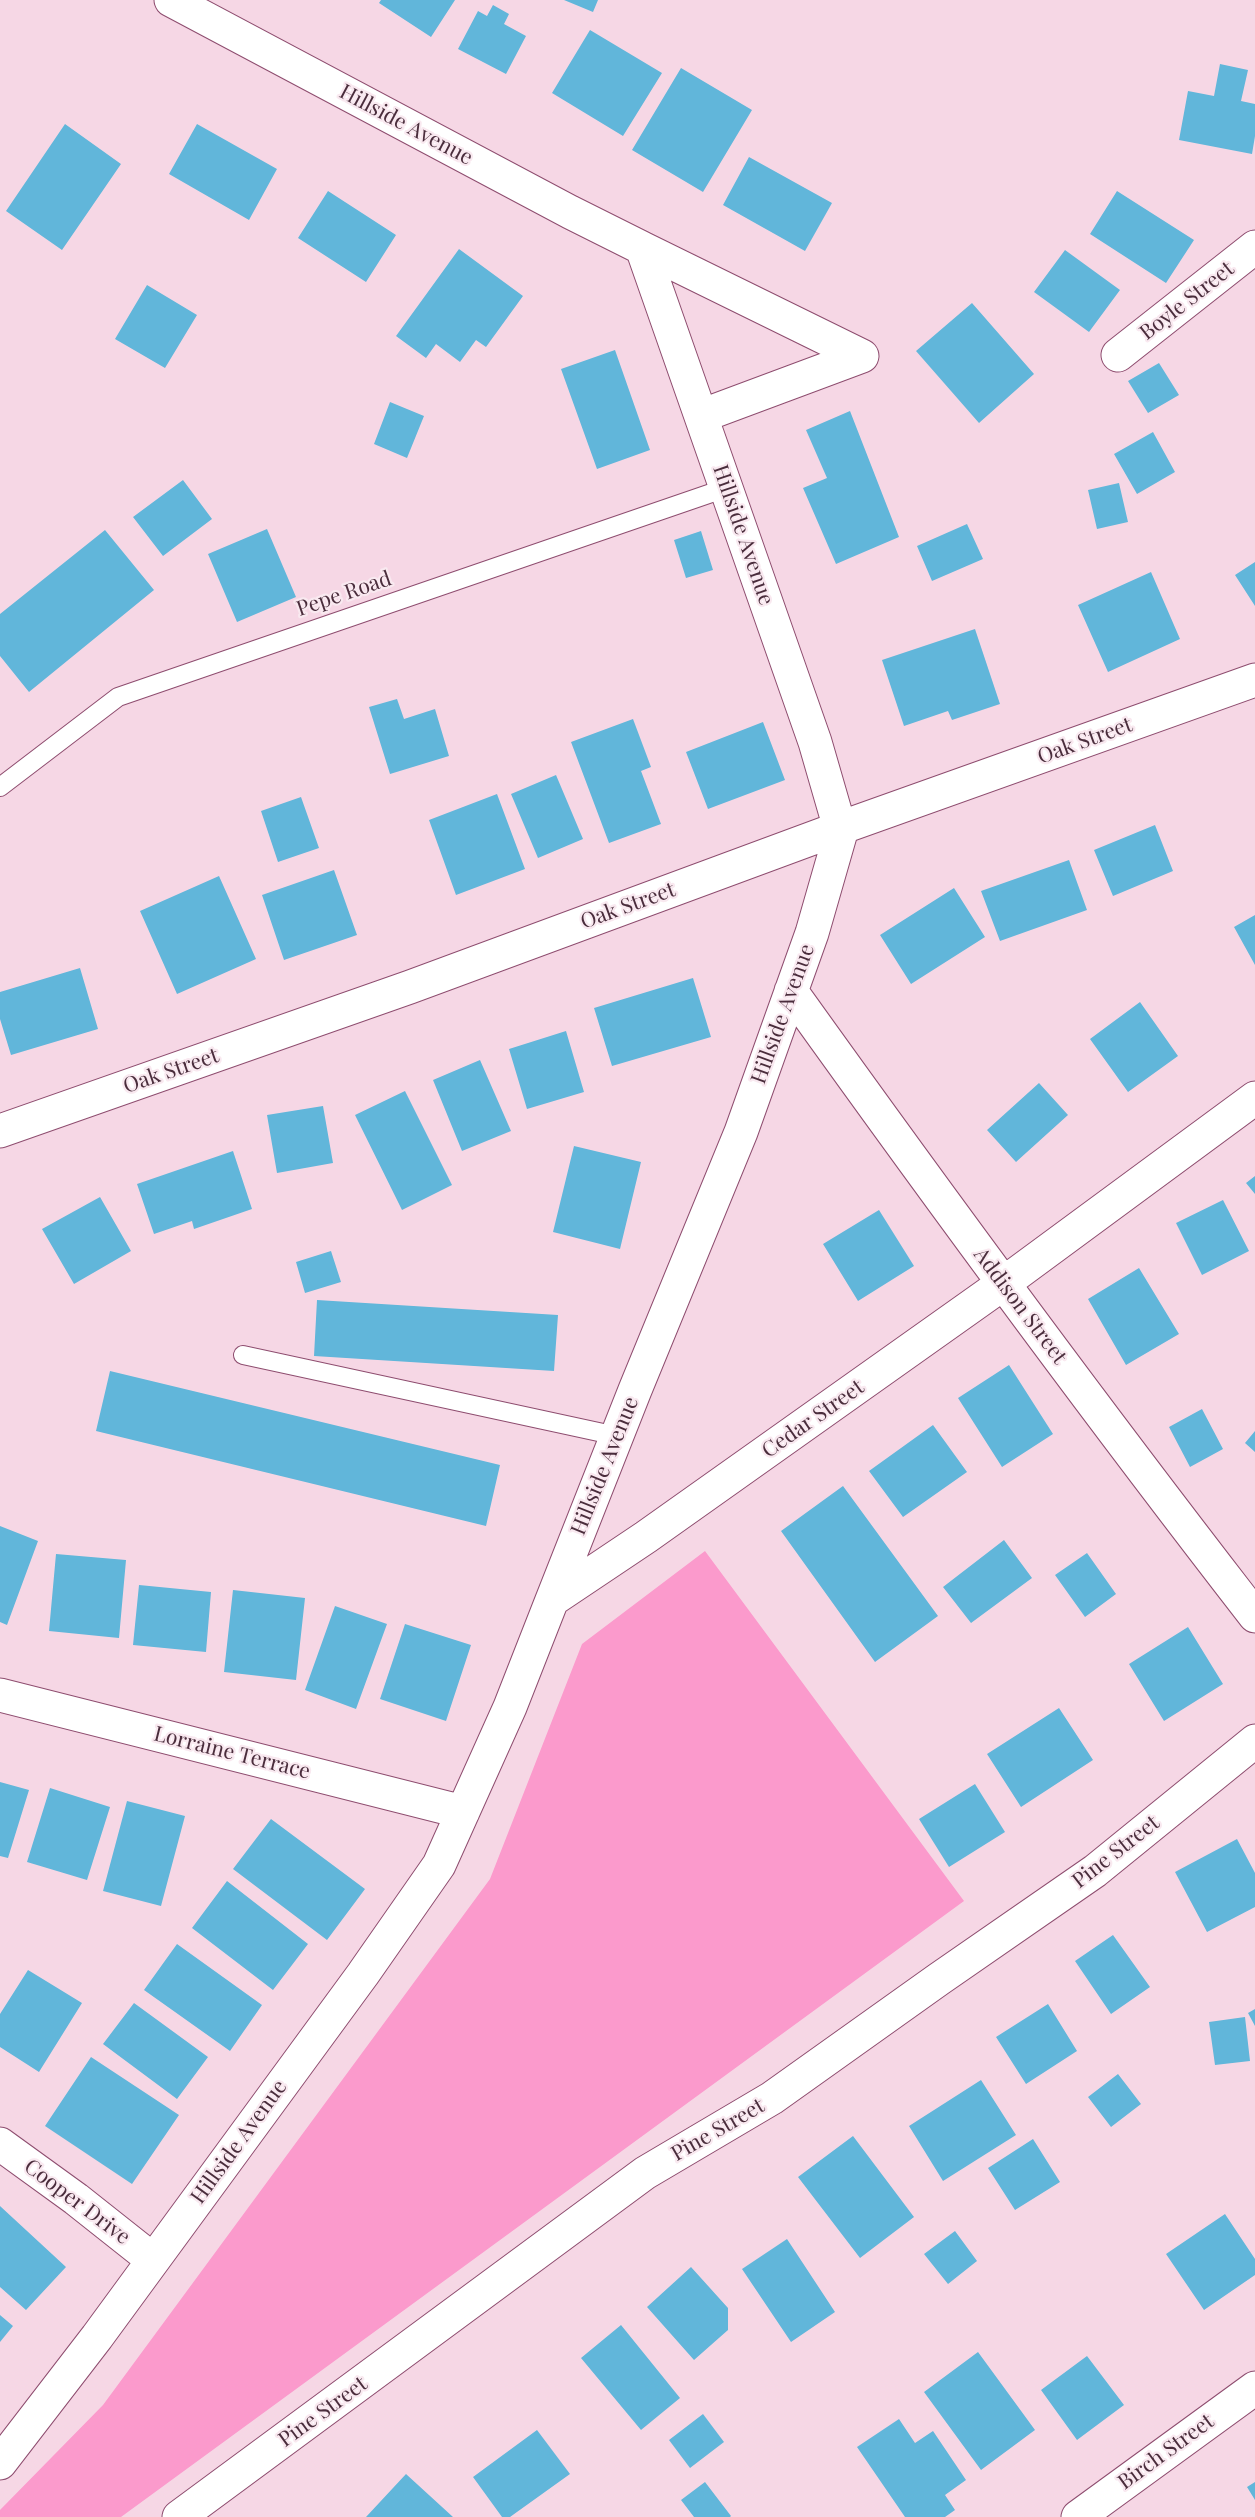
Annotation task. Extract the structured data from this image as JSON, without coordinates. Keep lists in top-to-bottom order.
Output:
{
  "streets": {
    "street": [
      "Hillside Avenue",
      "Boyle Street",
      "Oak Street",
      "Addison Street",
      "Cedar Street",
      "Lorraine Terrace",
      "Pine Street",
      "Cooper Drive",
      "Birch Street"
    ],
    "lane": ["Pepe Road"]
  },
  "crossings": [
    ["Hillside Avenue", "Pepe Road"],
    ["Hillside Avenue", "Oak Street"],
    ["Hillside Avenue", "Addison Street"],
    ["Hillside Avenue", "Cedar Street"],
    ["Hillside Avenue", "Lorraine Terrace"],
    ["Hillside Avenue", "Cooper Drive"],
    ["Addison Street", "Cedar Street"]
  ]
}
